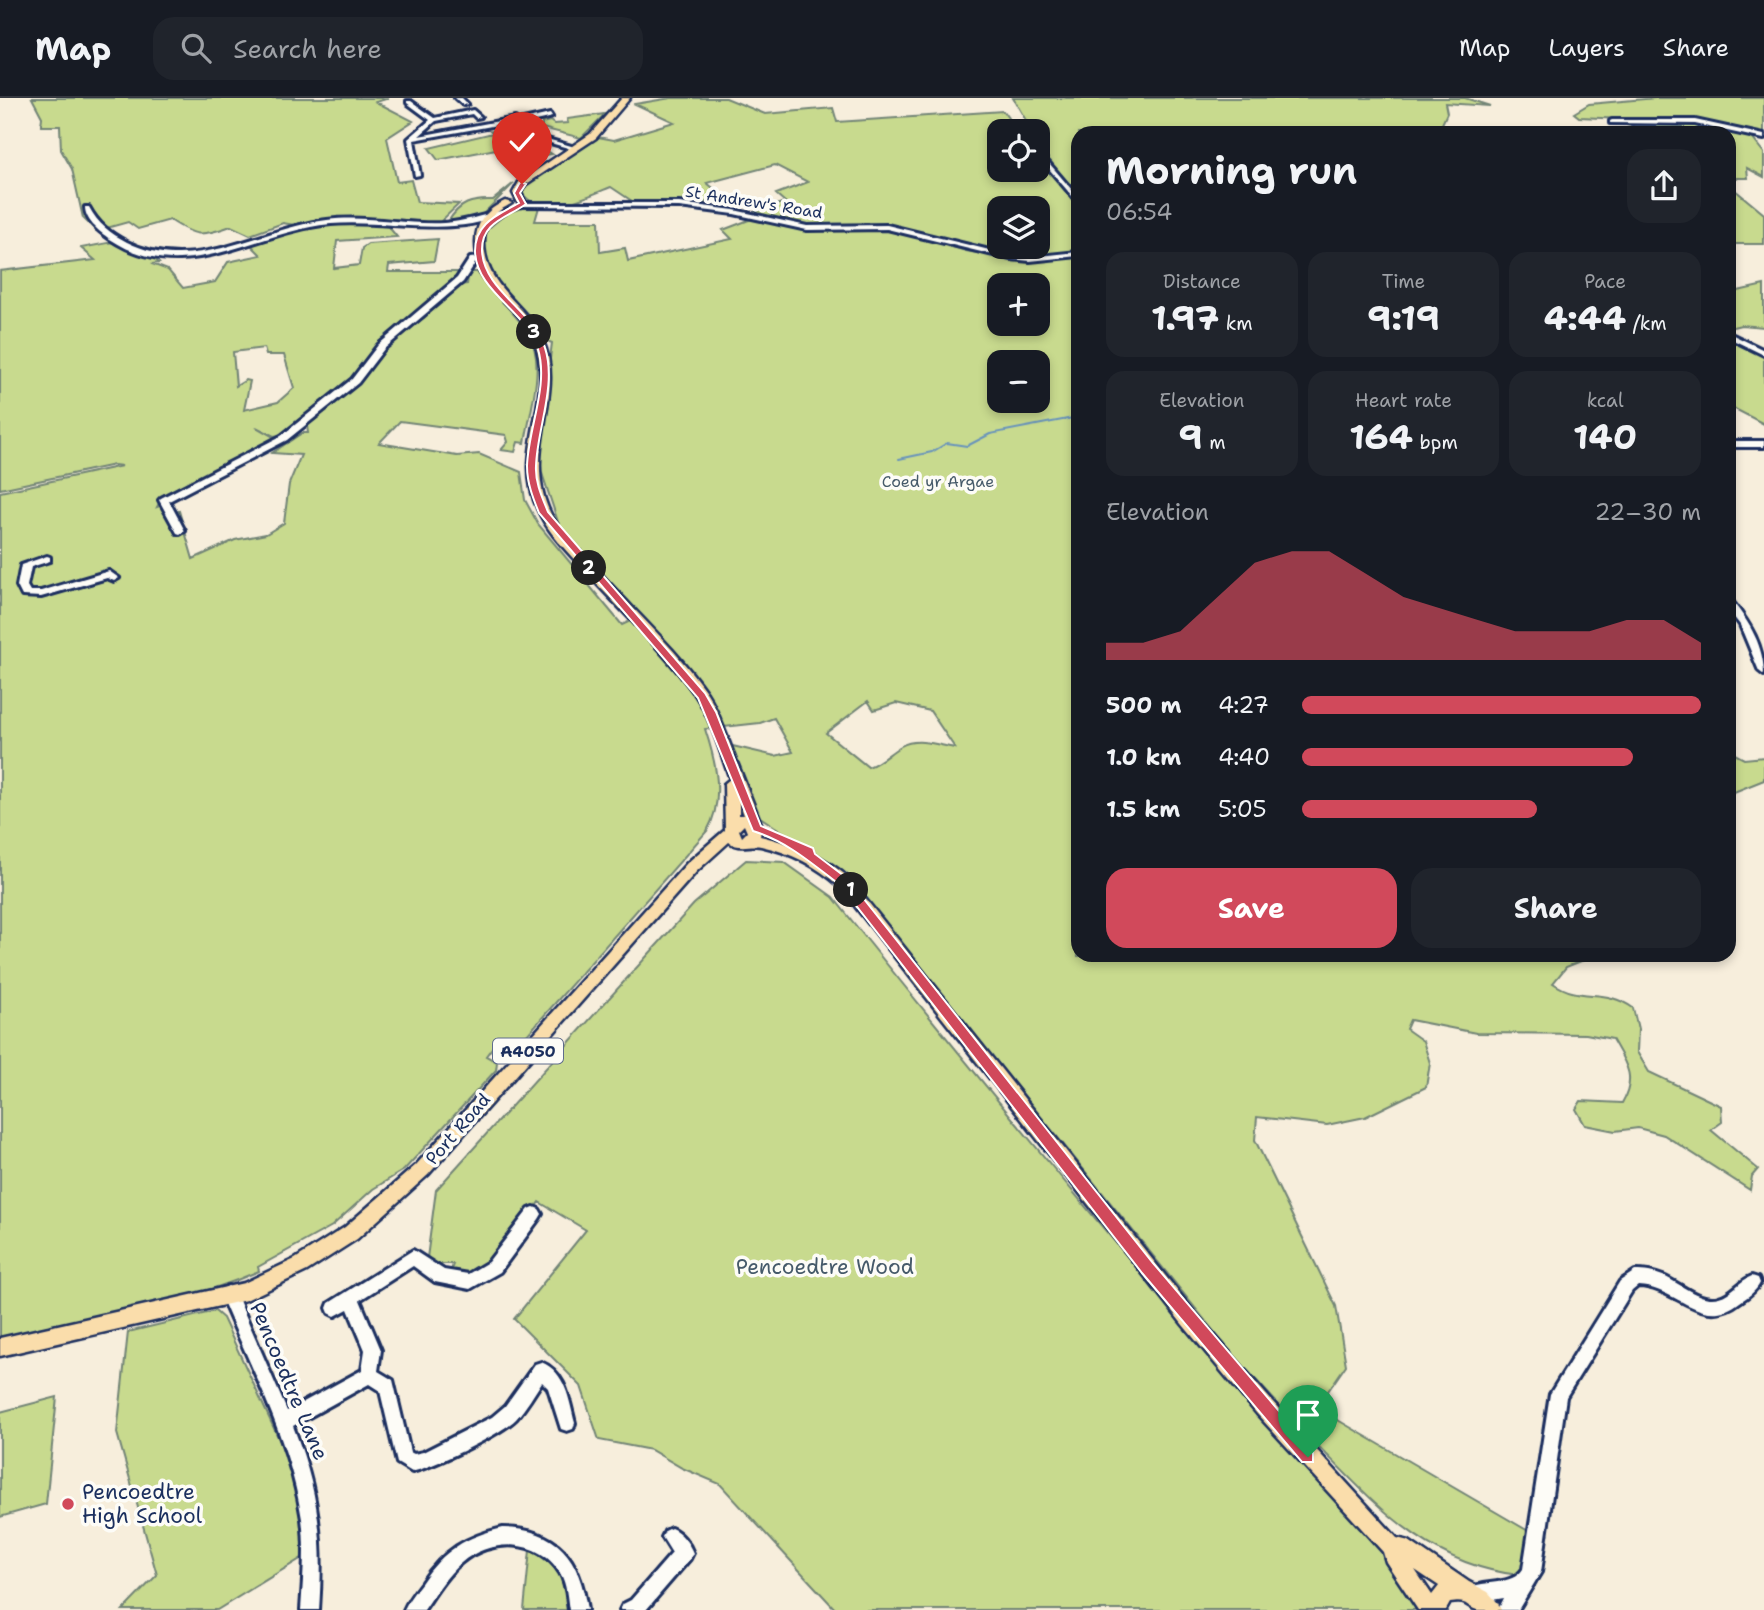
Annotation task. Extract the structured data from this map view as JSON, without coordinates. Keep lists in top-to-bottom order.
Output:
{
  "streets": {
    "main road": ["A4050", "Port Road"],
    "street": ["St Andrew's Road", "Pencoedtre Lane"]
  },
  "crossings": [
    ["Port Road", "Pencoedtre Lane"]
  ],
  "parks": ["Coed yr Argae", "Pencoedtre Wood"],
  "places": ["Pencoedtre High School"],
  "page": {
    "header": "Map",
    "search": "Search here",
    "nav": ["Map", "Layers", "Share"],
    "map_buttons": ["+", "−"],
    "heading": ["Morning run", "06:54"],
    "stats": [
      ["Distance", "1.97 km"],
      ["Time", "9:19"],
      ["Pace", "4:44 /km"],
      ["Elevation", "9 m"],
      ["Heart rate", "164 bpm"],
      ["kcal", "140"]
    ],
    "pins": ["3", "2", "1"],
    "chart": ["Elevation", "22–30 m"],
    "list": [
      {
        "name": "500 m",
        "note": "4:27"
      },
      {
        "name": "1.0 km",
        "note": "4:40"
      },
      {
        "name": "1.5 km",
        "note": "5:05"
      }
    ],
    "buttons": ["Save", "Share"]
  }
}
